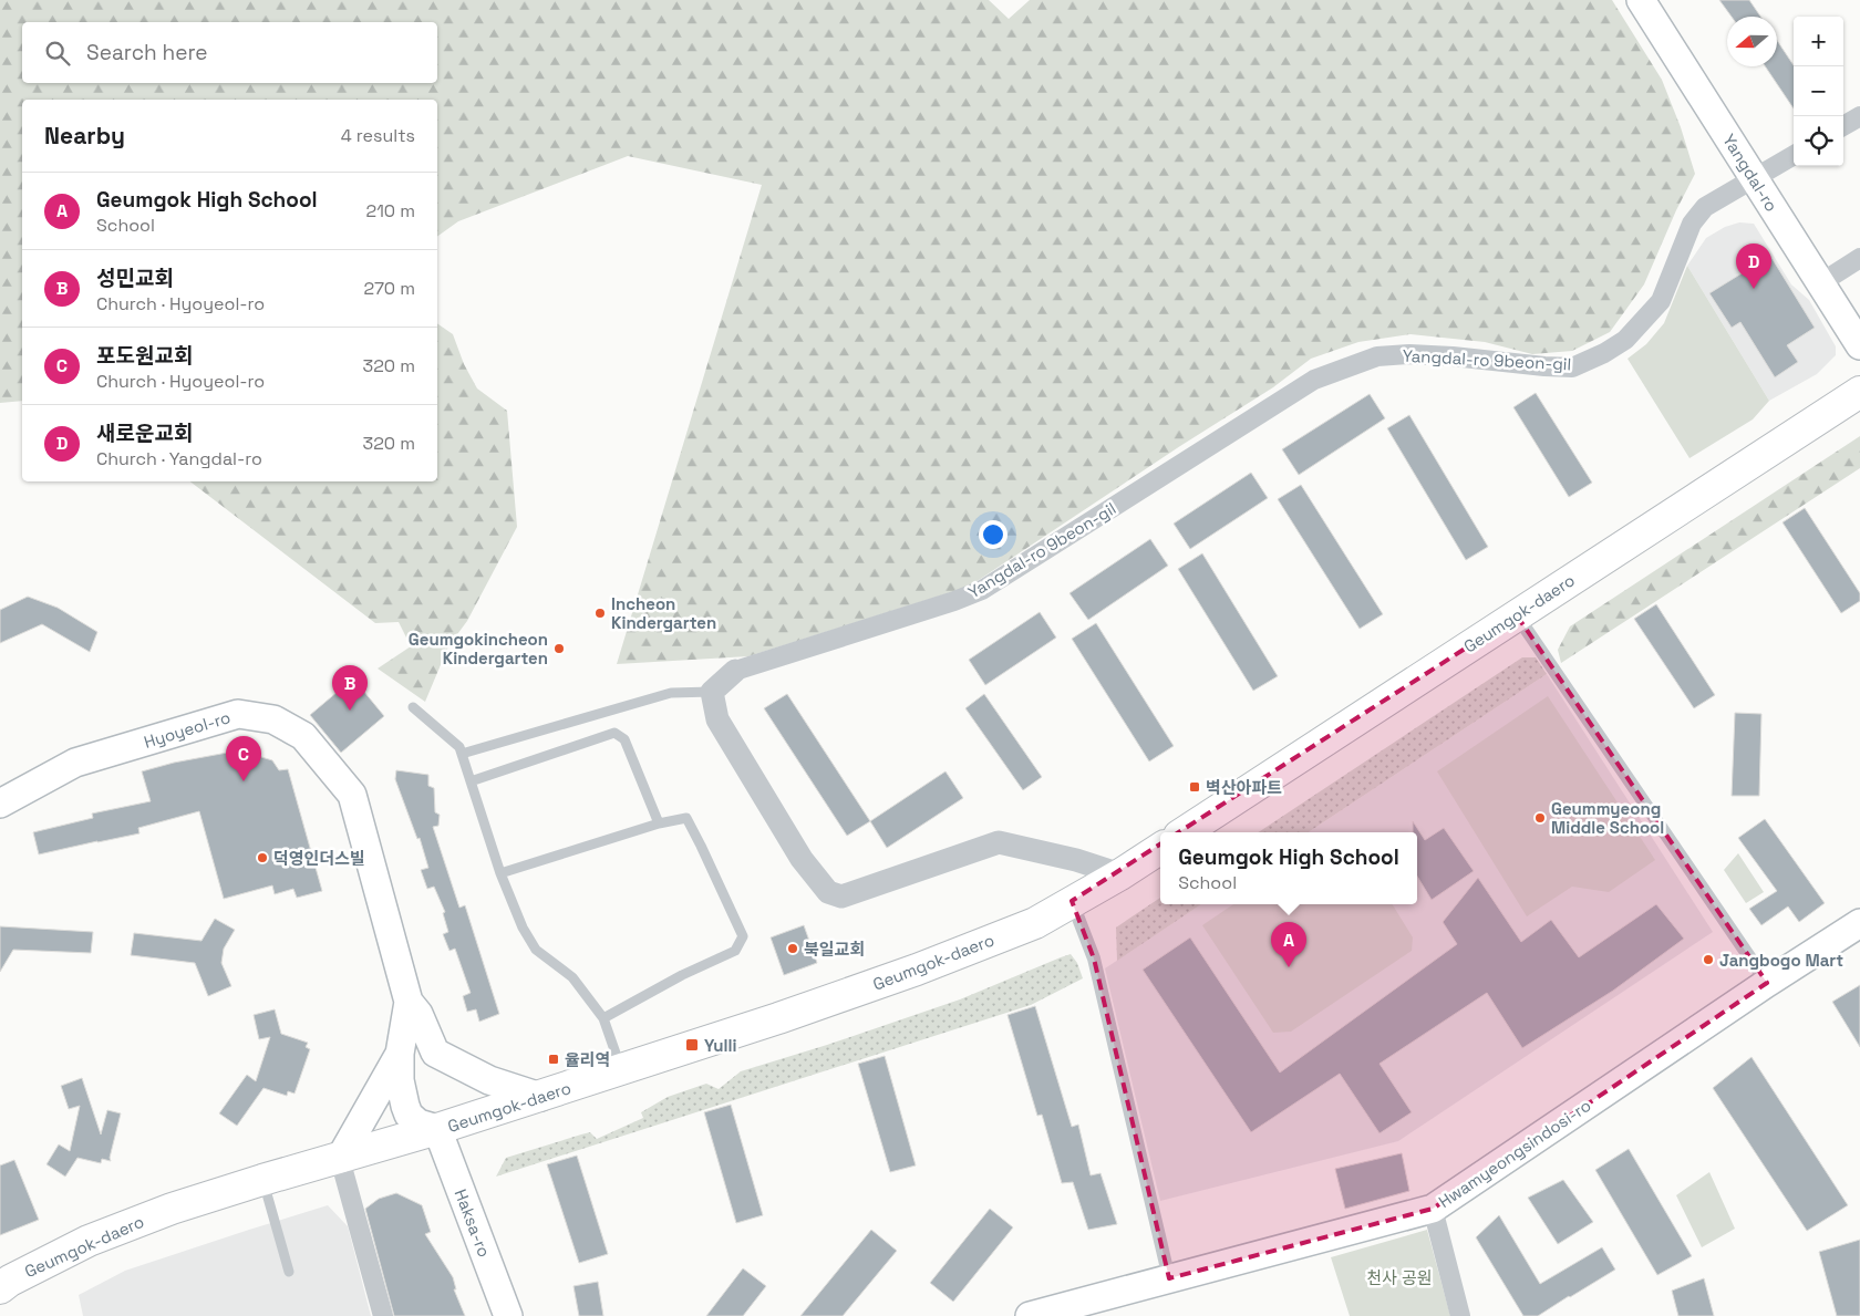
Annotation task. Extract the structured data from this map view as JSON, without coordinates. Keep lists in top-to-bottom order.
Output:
{
  "streets": {
    "main road": [
      "Yangdal-ro",
      "Geumgok-daero",
      "Hyoyeol-ro",
      "Hwamyeongsindosi-ro",
      "Haksa-ro"
    ],
    "street": ["Yangdal-ro 9beon-gil"]
  },
  "crossings": [
    ["Yangdal-ro", "Yangdal-ro 9beon-gil"],
    ["Geumgok-daero", "Haksa-ro"]
  ],
  "parks": ["천사 공원"],
  "places": {
    "other": [
      "Incheon Kindergarten",
      "Geumgokincheon Kindergarten",
      "Geummyeong Middle School",
      "덕영인더스빌",
      "북일교회",
      "Jangbogo Mart"
    ],
    "transit": ["벽산아파트", "Yulli", "율리역"]
  },
  "north": "left",
  "page": {
    "map_buttons": ["+", "−"],
    "search": "Search here",
    "heading": ["Nearby", "4 results"],
    "list": [
      {
        "mark": "A",
        "name": "Geumgok High School",
        "note": "School",
        "value": "210 m"
      },
      {
        "mark": "B",
        "name": "성민교회",
        "note": "Church · Hyoyeol-ro",
        "value": "270 m"
      },
      {
        "mark": "C",
        "name": "포도원교회",
        "note": "Church · Hyoyeol-ro",
        "value": "320 m"
      },
      {
        "mark": "D",
        "name": "새로운교회",
        "note": "Church · Yangdal-ro",
        "value": "320 m"
      }
    ],
    "pins": [
      "D",
      "B",
      "C",
      "A"
    ],
    "popup": ["Geumgok High School", "School"]
  }
}
